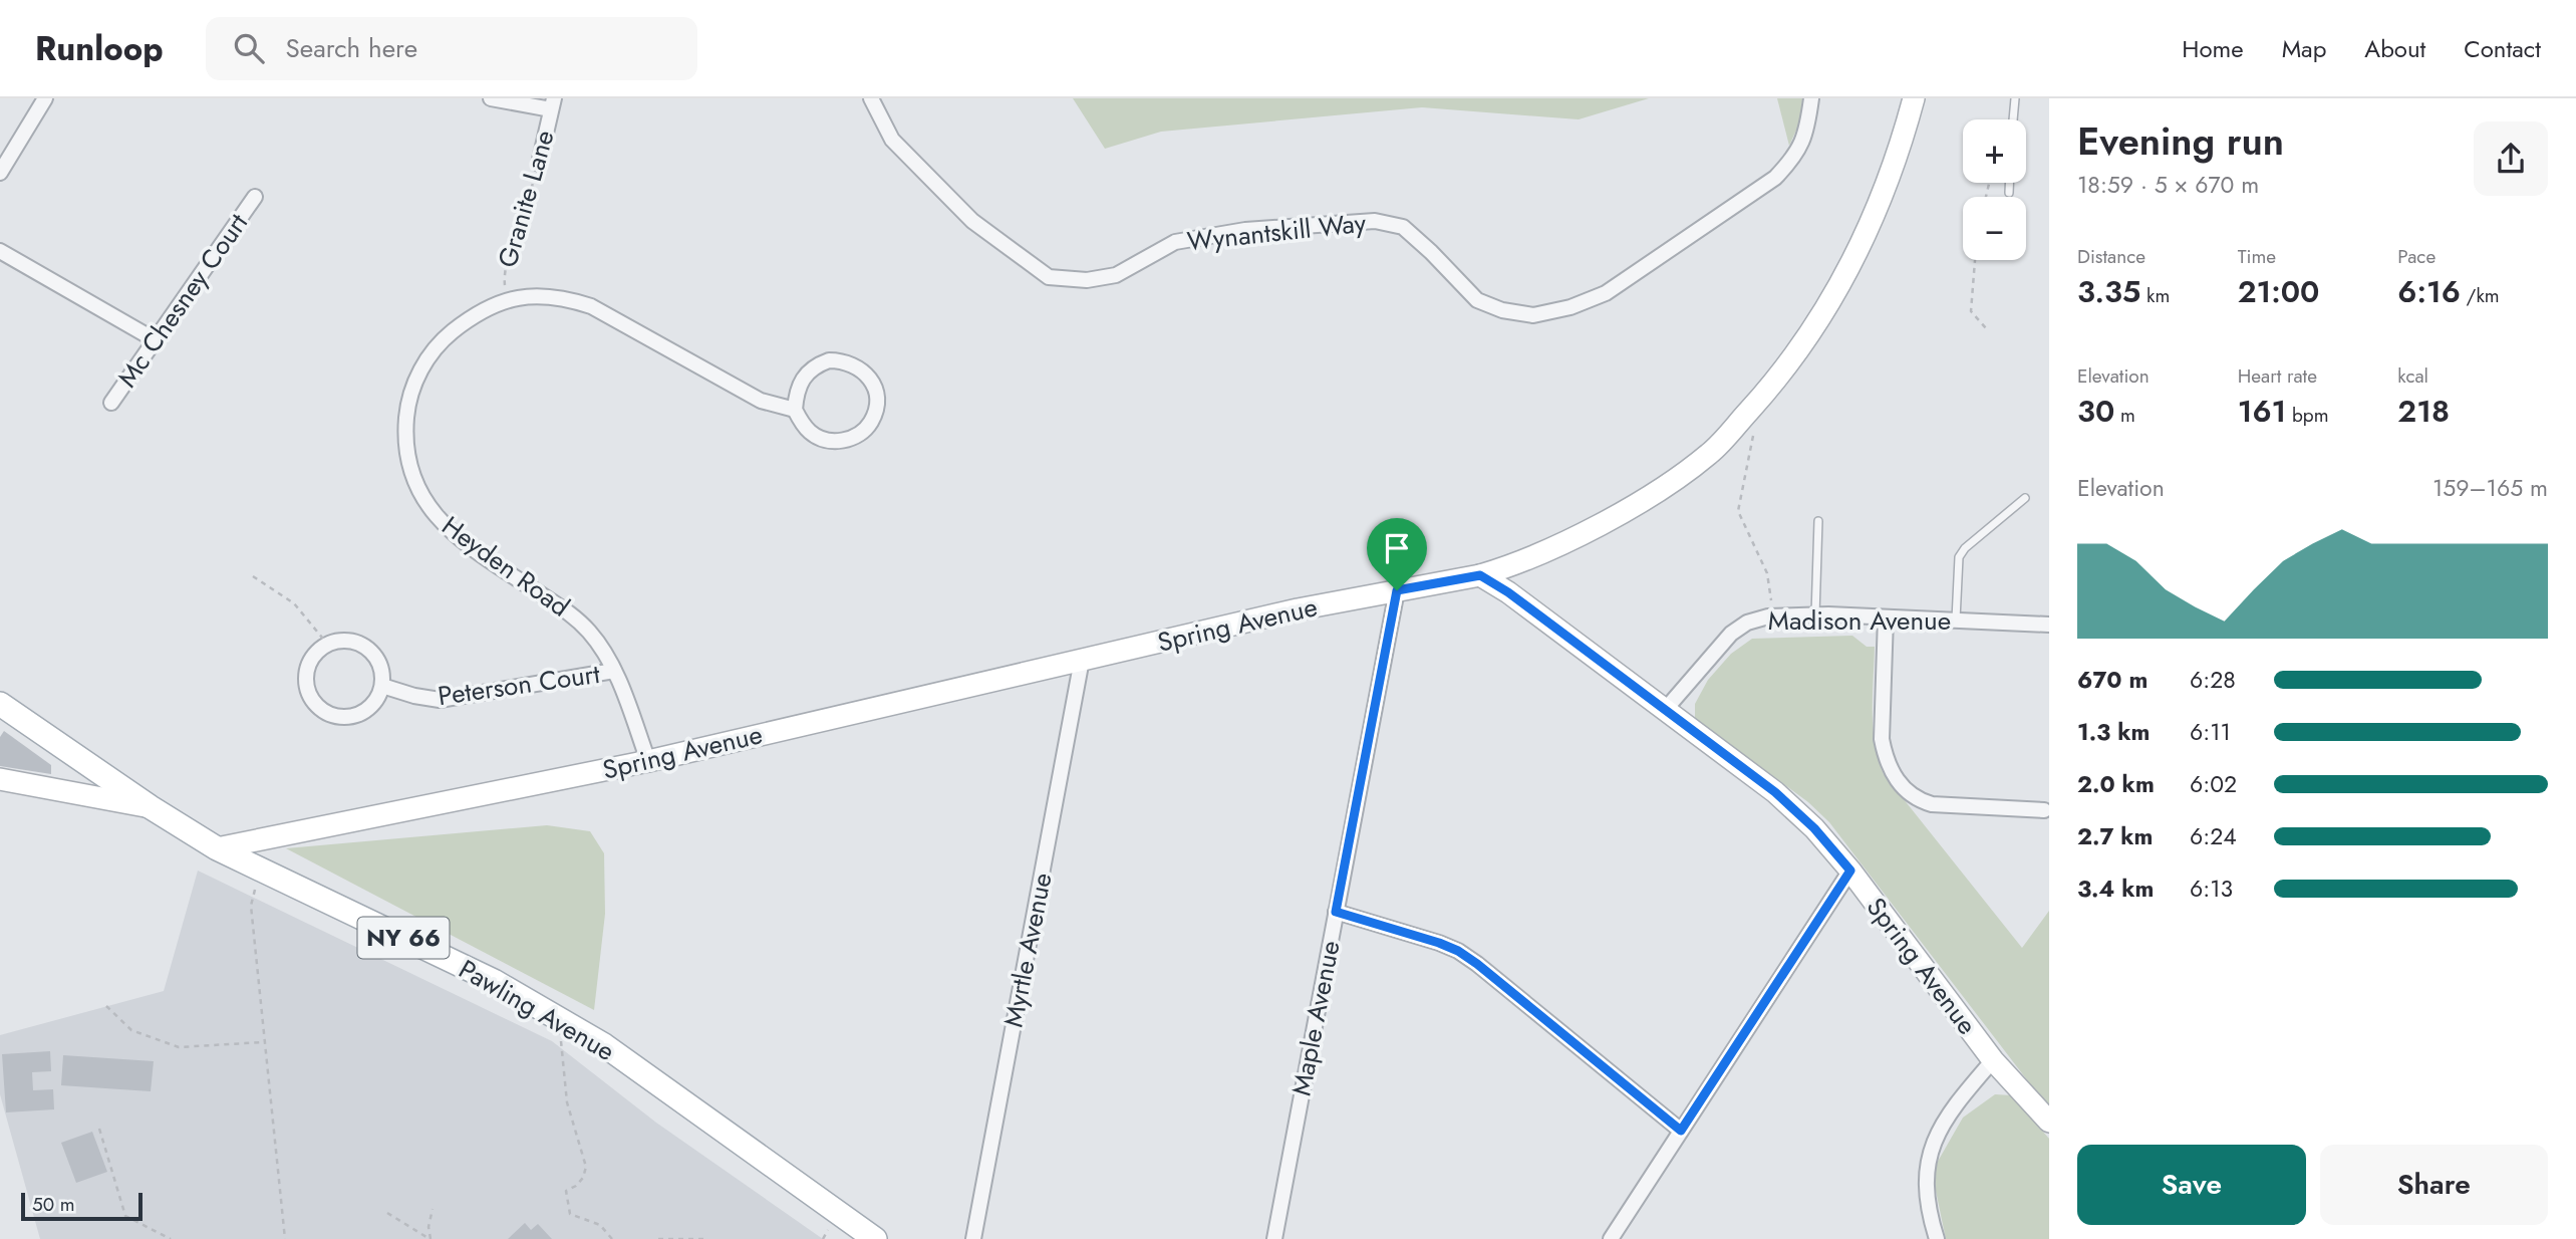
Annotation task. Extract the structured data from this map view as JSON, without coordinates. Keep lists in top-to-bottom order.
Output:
{
  "streets": {
    "main road": ["NY 66", "Pawling Avenue"],
    "street": [
      "Granite Lane",
      "Wynantskill Way",
      "Mc Chesney Court",
      "Heyden Road",
      "Madison Avenue",
      "Spring Avenue",
      "Peterson Court",
      "Myrtle Avenue",
      "Maple Avenue"
    ]
  },
  "crossings": [
    ["Granite Lane", "Heyden Road"],
    ["Heyden Road", "Spring Avenue"],
    ["Heyden Road", "Peterson Court"],
    ["Madison Avenue", "Spring Avenue"],
    ["Spring Avenue", "Myrtle Avenue"],
    ["Spring Avenue", "Pawling Avenue"],
    ["Spring Avenue", "Maple Avenue"]
  ],
  "scale_bar": "50 m",
  "page": {
    "header": "Runloop",
    "search": "Search here",
    "nav": [
      "Home",
      "Map",
      "About",
      "Contact"
    ],
    "heading": ["Evening run", "18:59 · 5 × 670 m"],
    "map_buttons": ["+", "−"],
    "stats": [
      ["Distance", "3.35 km"],
      ["Time", "21:00"],
      ["Pace", "6:16 /km"],
      ["Elevation", "30 m"],
      ["Heart rate", "161 bpm"],
      ["kcal", "218"]
    ],
    "chart": ["Elevation", "159–165 m"],
    "list": [
      {
        "name": "670 m",
        "note": "6:28"
      },
      {
        "name": "1.3 km",
        "note": "6:11"
      },
      {
        "name": "2.0 km",
        "note": "6:02"
      },
      {
        "name": "2.7 km",
        "note": "6:24"
      },
      {
        "name": "3.4 km",
        "note": "6:13"
      }
    ],
    "buttons": ["Save", "Share"],
    "scale": "50 m"
  }
}
